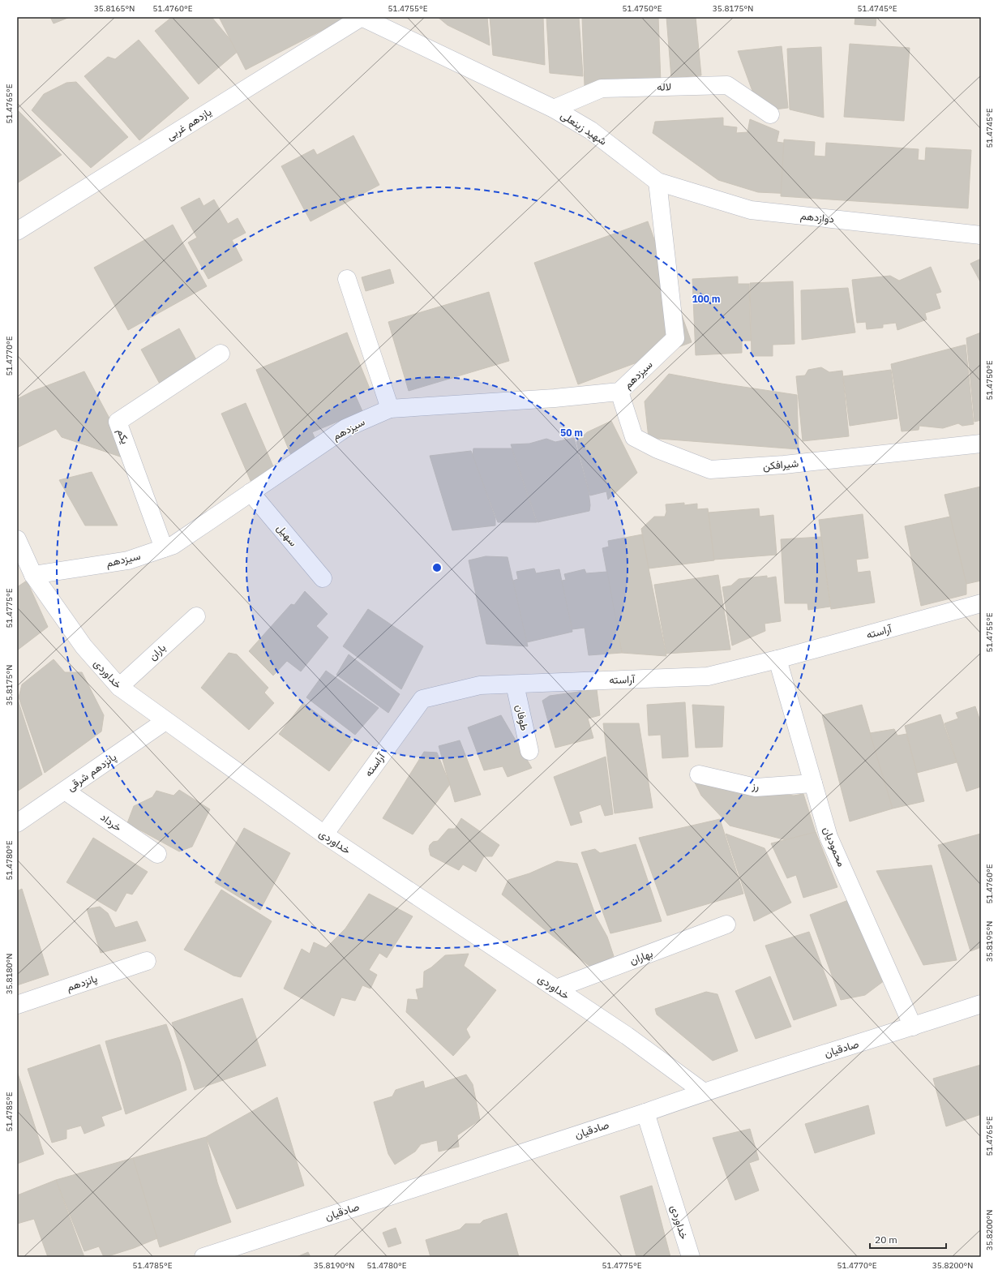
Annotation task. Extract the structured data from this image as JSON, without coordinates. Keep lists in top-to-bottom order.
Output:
{
  "streets": {
    "street": [
      "لاله",
      "یازدهم غربی",
      "شهید زینعلی",
      "دوازدهم",
      "سیزدهم",
      "یکم",
      "شیرافکن",
      "سهیل",
      "آراسته",
      "باران",
      "خداوردی",
      "طوفان",
      "پانزدهم شرقی",
      "رز",
      "خرداد",
      "محمودیان",
      "بهاران",
      "پانزدهم",
      "صادقیان"
    ]
  },
  "crossings": [
    ["لاله", "شهید زینعلی"],
    ["یازدهم غربی", "شهید زینعلی"],
    ["شهید زینعلی", "دوازدهم"],
    ["شهید زینعلی", "سیزدهم"],
    ["دوازدهم", "سیزدهم"],
    ["سیزدهم", "یکم"],
    ["سیزدهم", "شیرافکن"],
    ["سیزدهم", "سهیل"],
    ["سیزدهم", "خداوردی"],
    ["آراسته", "خداوردی"],
    ["آراسته", "طوفان"],
    ["آراسته", "محمودیان"],
    ["باران", "خداوردی"],
    ["خداوردی", "پانزدهم شرقی"],
    ["خداوردی", "بهاران"],
    ["خداوردی", "صادقیان"],
    ["پانزدهم شرقی", "خرداد"],
    ["رز", "محمودیان"],
    ["محمودیان", "صادقیان"]
  ],
  "scale_bar": "20 m",
  "coordinates": [
    "35.8165°N",
    "51.4760°E",
    "51.4755°E",
    "51.4750°E",
    "35.8175°N",
    "51.4745°E",
    "51.4765°E",
    "51.4770°E",
    "51.4775°E",
    "51.4780°E",
    "35.8195°N",
    "35.8180°N",
    "51.4785°E",
    "35.8200°N",
    "35.8190°N"
  ],
  "rings": ["100 m", "50 m"]
}
